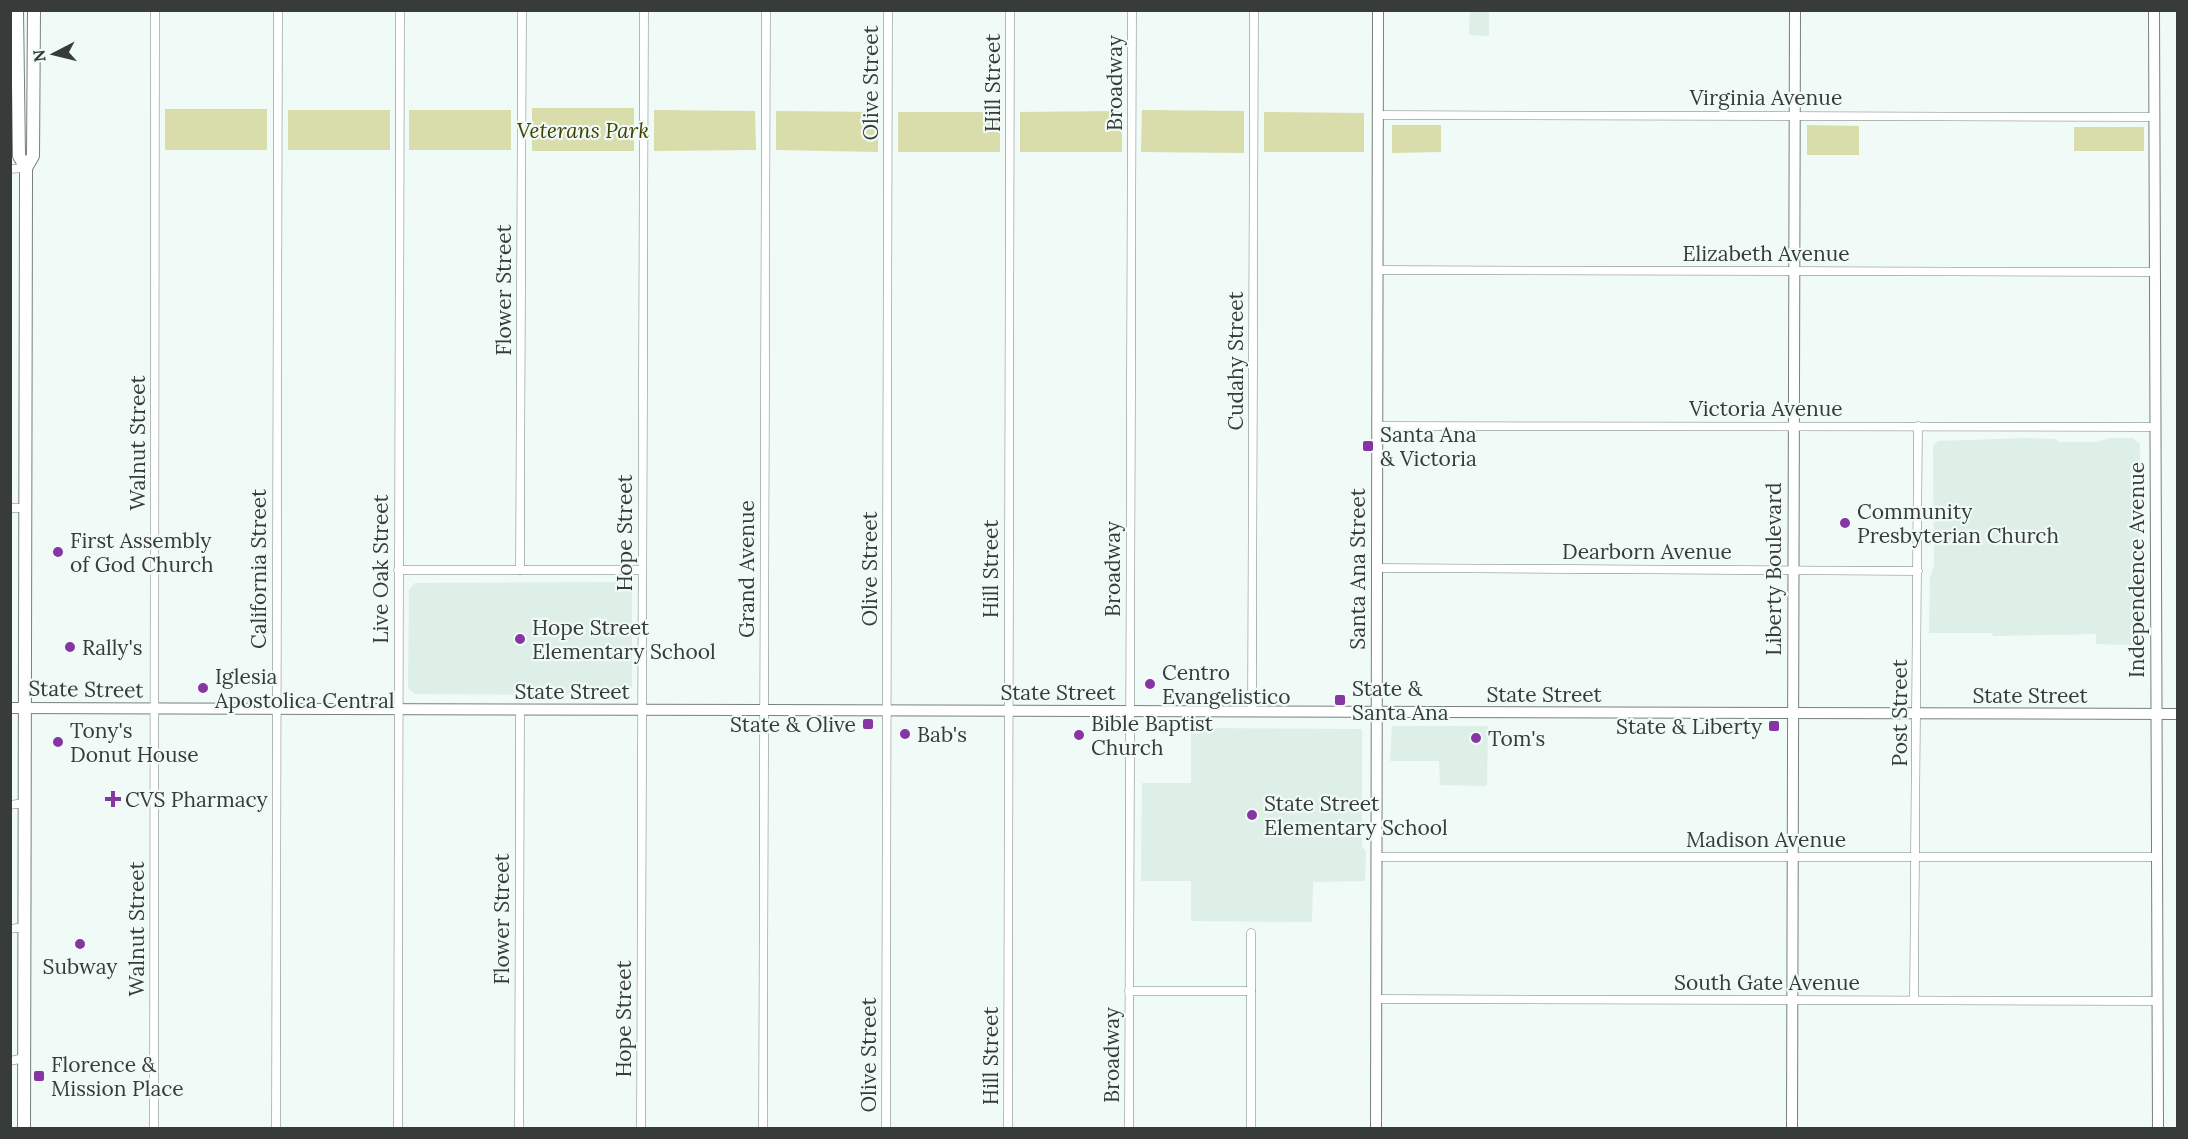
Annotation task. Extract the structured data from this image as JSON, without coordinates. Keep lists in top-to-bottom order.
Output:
{
  "streets": {
    "street": [
      "Olive Street",
      "Hill Street",
      "Broadway",
      "Virginia Avenue",
      "Elizabeth Avenue",
      "Flower Street",
      "Cudahy Street",
      "Victoria Avenue",
      "Walnut Street",
      "Hope Street",
      "Dearborn Avenue",
      "California Street",
      "Live Oak Street",
      "Grand Avenue",
      "Santa Ana Street",
      "Liberty Boulevard",
      "Independence Avenue",
      "State Street",
      "Post Street",
      "Madison Avenue",
      "South Gate Avenue"
    ]
  },
  "crossings": [
    ["Olive Street", "State Street"],
    ["Hill Street", "State Street"],
    ["Broadway", "State Street"],
    ["Virginia Avenue", "Santa Ana Street"],
    ["Virginia Avenue", "Liberty Boulevard"],
    ["Virginia Avenue", "Independence Avenue"],
    ["Elizabeth Avenue", "Santa Ana Street"],
    ["Elizabeth Avenue", "Liberty Boulevard"],
    ["Elizabeth Avenue", "Independence Avenue"],
    ["Flower Street", "State Street"],
    ["Cudahy Street", "State Street"],
    ["Victoria Avenue", "Santa Ana Street"],
    ["Victoria Avenue", "Liberty Boulevard"],
    ["Victoria Avenue", "Independence Avenue"],
    ["Victoria Avenue", "Post Street"],
    ["Walnut Street", "State Street"],
    ["Hope Street", "State Street"],
    ["Dearborn Avenue", "Santa Ana Street"],
    ["Dearborn Avenue", "Liberty Boulevard"],
    ["Dearborn Avenue", "Post Street"],
    ["California Street", "State Street"],
    ["Live Oak Street", "State Street"],
    ["Grand Avenue", "State Street"],
    ["Santa Ana Street", "State Street"],
    ["Santa Ana Street", "Madison Avenue"],
    ["Santa Ana Street", "South Gate Avenue"],
    ["Liberty Boulevard", "State Street"],
    ["Liberty Boulevard", "Madison Avenue"],
    ["Liberty Boulevard", "South Gate Avenue"],
    ["Independence Avenue", "State Street"],
    ["Independence Avenue", "Madison Avenue"],
    ["Independence Avenue", "South Gate Avenue"],
    ["State Street", "Post Street"],
    ["Post Street", "Madison Avenue"],
    ["Post Street", "South Gate Avenue"]
  ],
  "parks": ["Veterans Park"],
  "places": {
    "transit": [
      "Santa Ana & Victoria",
      "State & Santa Ana",
      "State & Olive",
      "State & Liberty",
      "Florence & Mission Place"
    ],
    "other": [
      "Community Presbyterian Church",
      "First Assembly of God Church",
      "Hope Street Elementary School",
      "Rally's",
      "Centro Evangelistico",
      "Iglesia Apostolica Central",
      "Bab's",
      "Bible Baptist Church",
      "Tom's",
      "Tony's Donut House",
      "State Street Elementary School",
      "Subway"
    ],
    "health": ["CVS Pharmacy"]
  },
  "north": "left"
}
